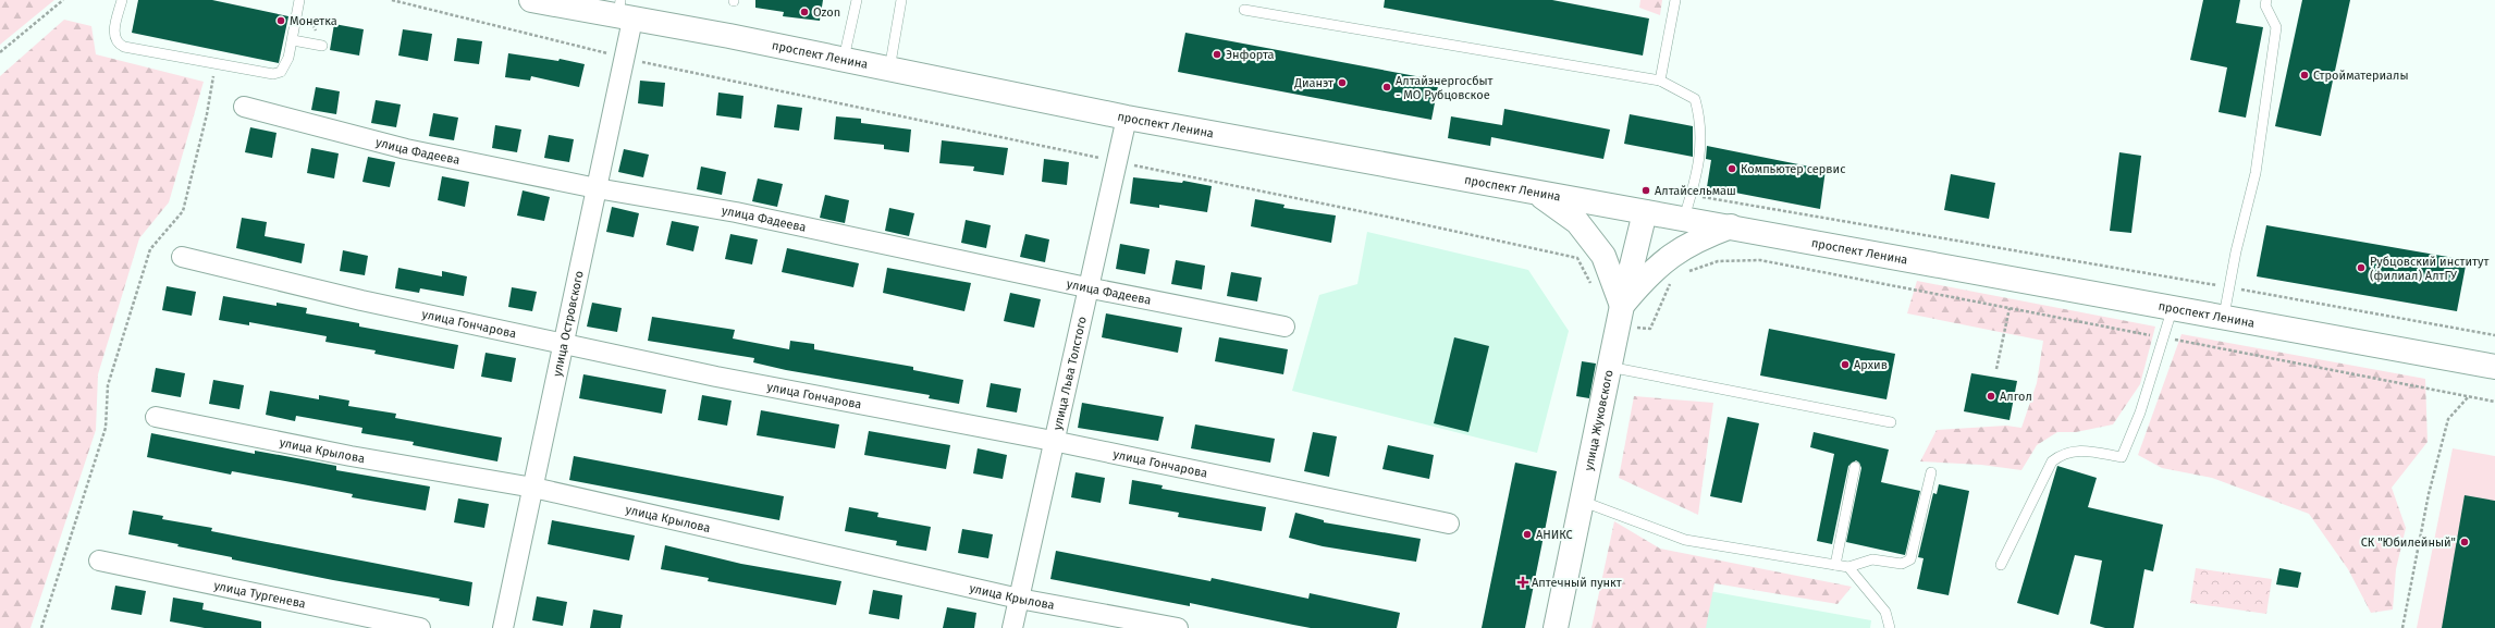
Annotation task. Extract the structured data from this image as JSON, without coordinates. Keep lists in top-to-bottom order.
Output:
{
  "streets": {
    "street": [
      "проспект Ленина",
      "улица Фадеева",
      "улица Гончарова",
      "улица Островского",
      "улица Льва Толстого",
      "улица Жуковского",
      "улица Крылова",
      "улица Тургенева"
    ]
  },
  "crossings": [
    ["проспект Ленина", "улица Островского"],
    ["проспект Ленина", "улица Льва Толстого"],
    ["проспект Ленина", "улица Жуковского"],
    ["улица Фадеева", "улица Островского"],
    ["улица Фадеева", "улица Льва Толстого"],
    ["улица Гончарова", "улица Островского"],
    ["улица Гончарова", "улица Льва Толстого"],
    ["улица Островского", "улица Крылова"],
    ["улица Льва Толстого", "улица Крылова"]
  ],
  "places": {
    "other": [
      "Ozon",
      "Монетка",
      "Энфорта",
      "Стройматериалы",
      "Дианэт",
      "Алтайэнергосбыт - МО Рубцовское",
      "Компьютер сервис",
      "Алтайсельмаш",
      "Рубцовский институт (филиал) АлтГУ",
      "Архив",
      "Алгол",
      "АНИКС",
      "СК \"Юбилейный\""
    ],
    "health": ["Аптечный пункт"]
  }
}
